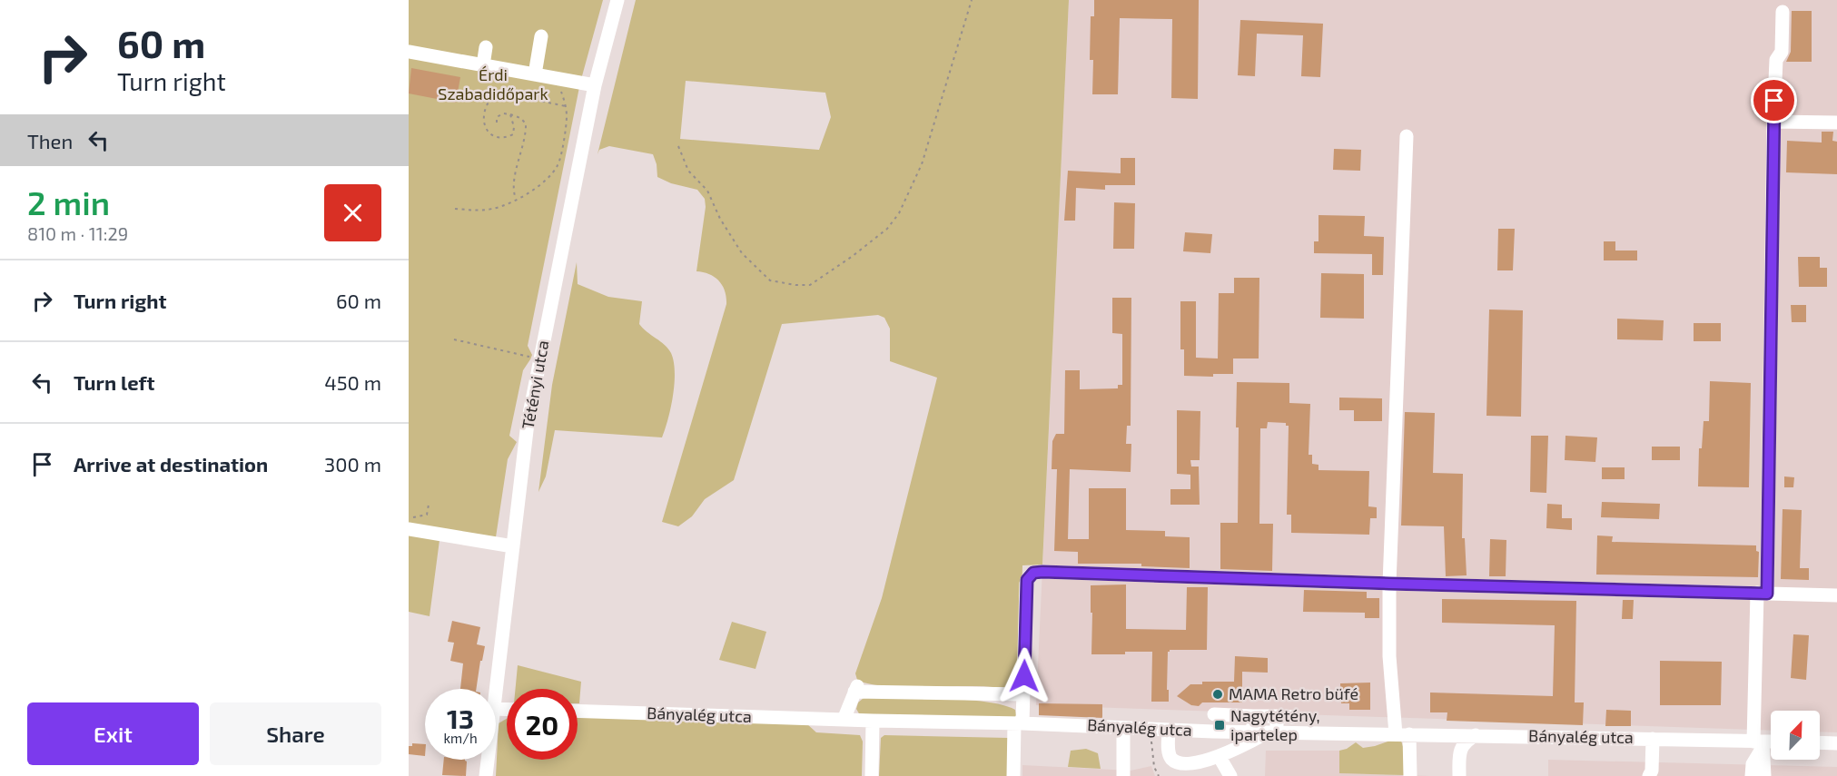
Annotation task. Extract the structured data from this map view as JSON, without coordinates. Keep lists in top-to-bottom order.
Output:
{
  "streets": {
    "street": ["Tétényi utca", "Bányalég utca"]
  },
  "parks": ["Érdi Szabadidőpark"],
  "places": {
    "other": ["MAMA Retro büfé"],
    "transit": ["Nagytétény, ipartelep"]
  },
  "north": "top right",
  "page": {
    "turn": ["60 m", "Turn right"],
    "then": "Then",
    "heading": ["2 min", "810 m · 11:29"],
    "list": [
      {
        "name": "Turn right",
        "value": "60 m"
      },
      {
        "name": "Turn left",
        "value": "450 m"
      },
      {
        "name": "Arrive at destination",
        "value": "300 m"
      }
    ],
    "speed": "13 km/h",
    "limit": "20",
    "buttons": ["Exit", "Share"]
  }
}
